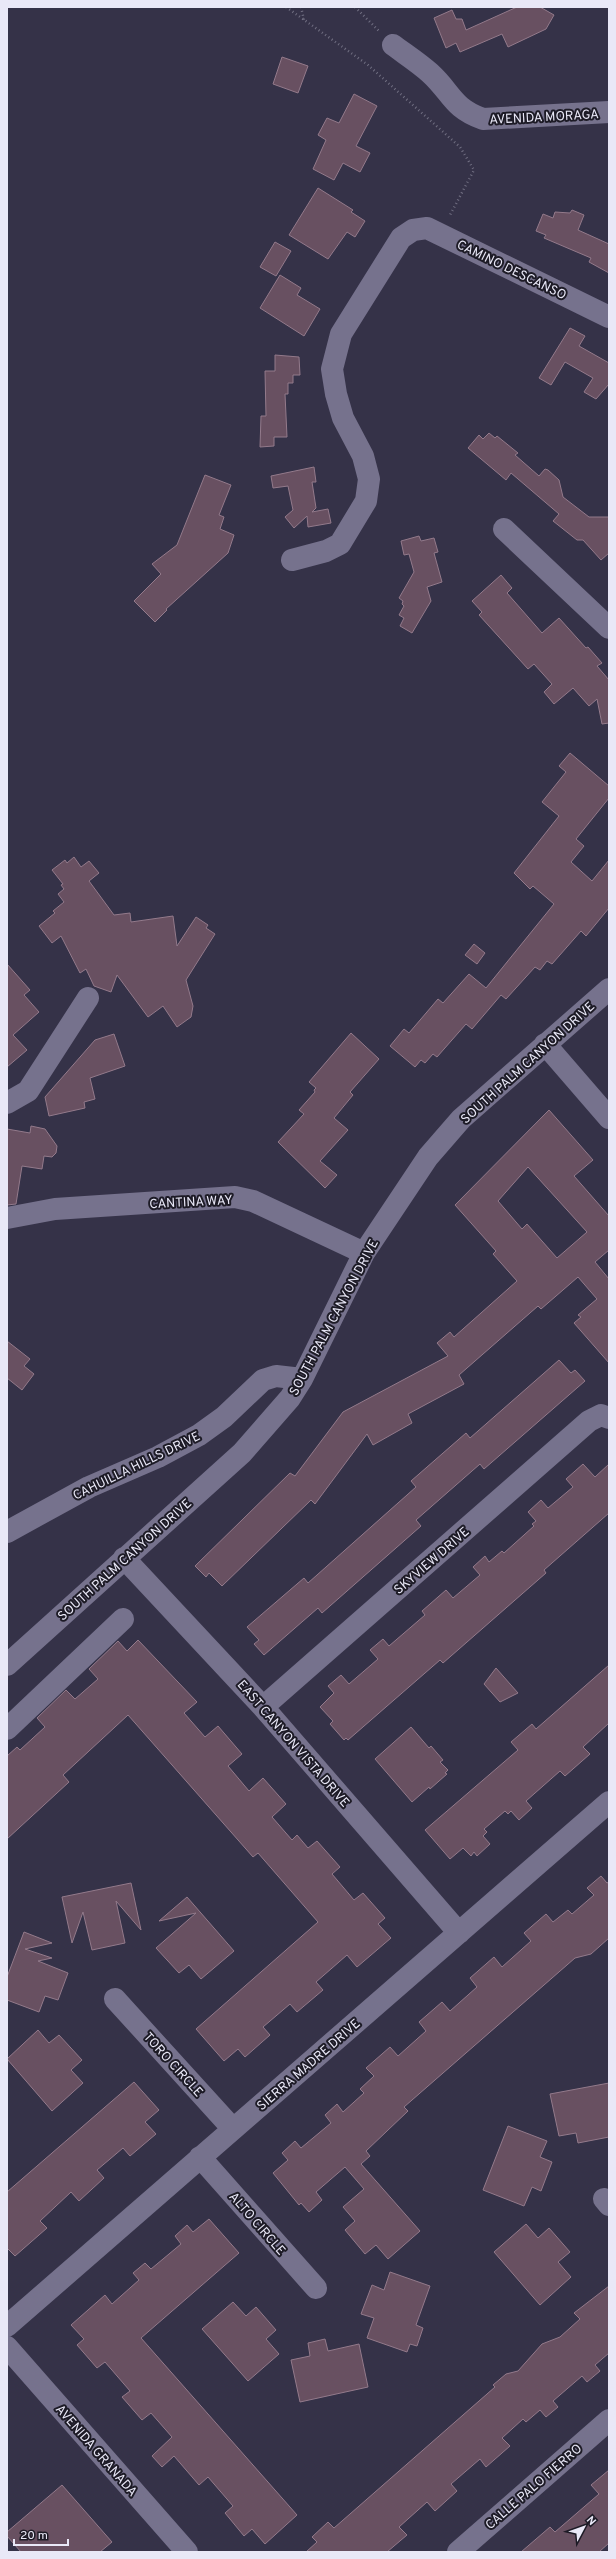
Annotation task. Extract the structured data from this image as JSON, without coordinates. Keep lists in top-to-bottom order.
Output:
{
  "streets": {
    "street": [
      "AVENIDA MORAGA",
      "CAMINO DESCANSO",
      "SOUTH PALM CANYON DRIVE",
      "CANTINA WAY",
      "CAHUILLA HILLS DRIVE",
      "SKYVIEW DRIVE",
      "EAST CANYON VISTA DRIVE",
      "TORO CIRCLE",
      "SIERRA MADRE DRIVE",
      "ALTO CIRCLE",
      "AVENIDA GRANADA",
      "CALLE PALO FIERRO"
    ]
  },
  "crossings": [
    ["SOUTH PALM CANYON DRIVE", "CANTINA WAY"],
    ["SOUTH PALM CANYON DRIVE", "CAHUILLA HILLS DRIVE"],
    ["SOUTH PALM CANYON DRIVE", "EAST CANYON VISTA DRIVE"],
    ["SKYVIEW DRIVE", "EAST CANYON VISTA DRIVE"],
    ["EAST CANYON VISTA DRIVE", "SIERRA MADRE DRIVE"],
    ["TORO CIRCLE", "SIERRA MADRE DRIVE"],
    ["SIERRA MADRE DRIVE", "ALTO CIRCLE"]
  ],
  "scale_bar": "20 m",
  "north": "top right"
}
